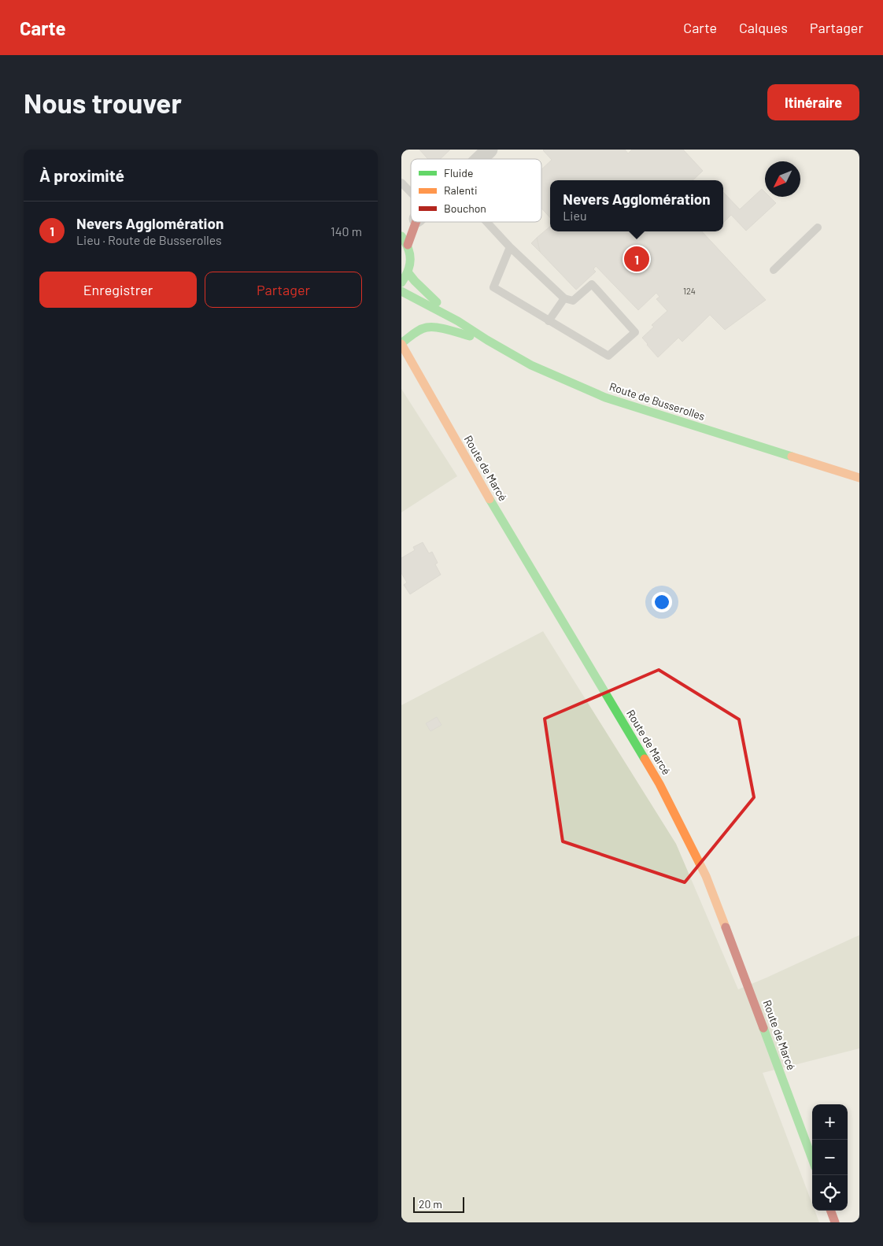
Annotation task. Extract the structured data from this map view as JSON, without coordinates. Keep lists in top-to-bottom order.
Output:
{
  "streets": {
    "street": ["Route de Busserolles", "Route de Marcé"]
  },
  "house_numbers": ["124"],
  "legend": ["Fluide", "Ralenti", "Bouchon"],
  "scale_bar": "20 m",
  "north": "bottom left",
  "page": {
    "header": "Carte",
    "nav": ["Carte", "Calques", "Partager"],
    "buttons": [
      "Itinéraire",
      ["Enregistrer", "Partager"]
    ],
    "title": "Nous trouver",
    "heading": "À proximité",
    "popup": ["Nevers Agglomération", "Lieu"],
    "list": [
      {
        "mark": "1",
        "name": "Nevers Agglomération",
        "note": "Lieu · Route de Busserolles",
        "value": "140 m"
      }
    ],
    "pins": "1",
    "map_buttons": ["+", "−"],
    "scale": "20 m"
  }
}
